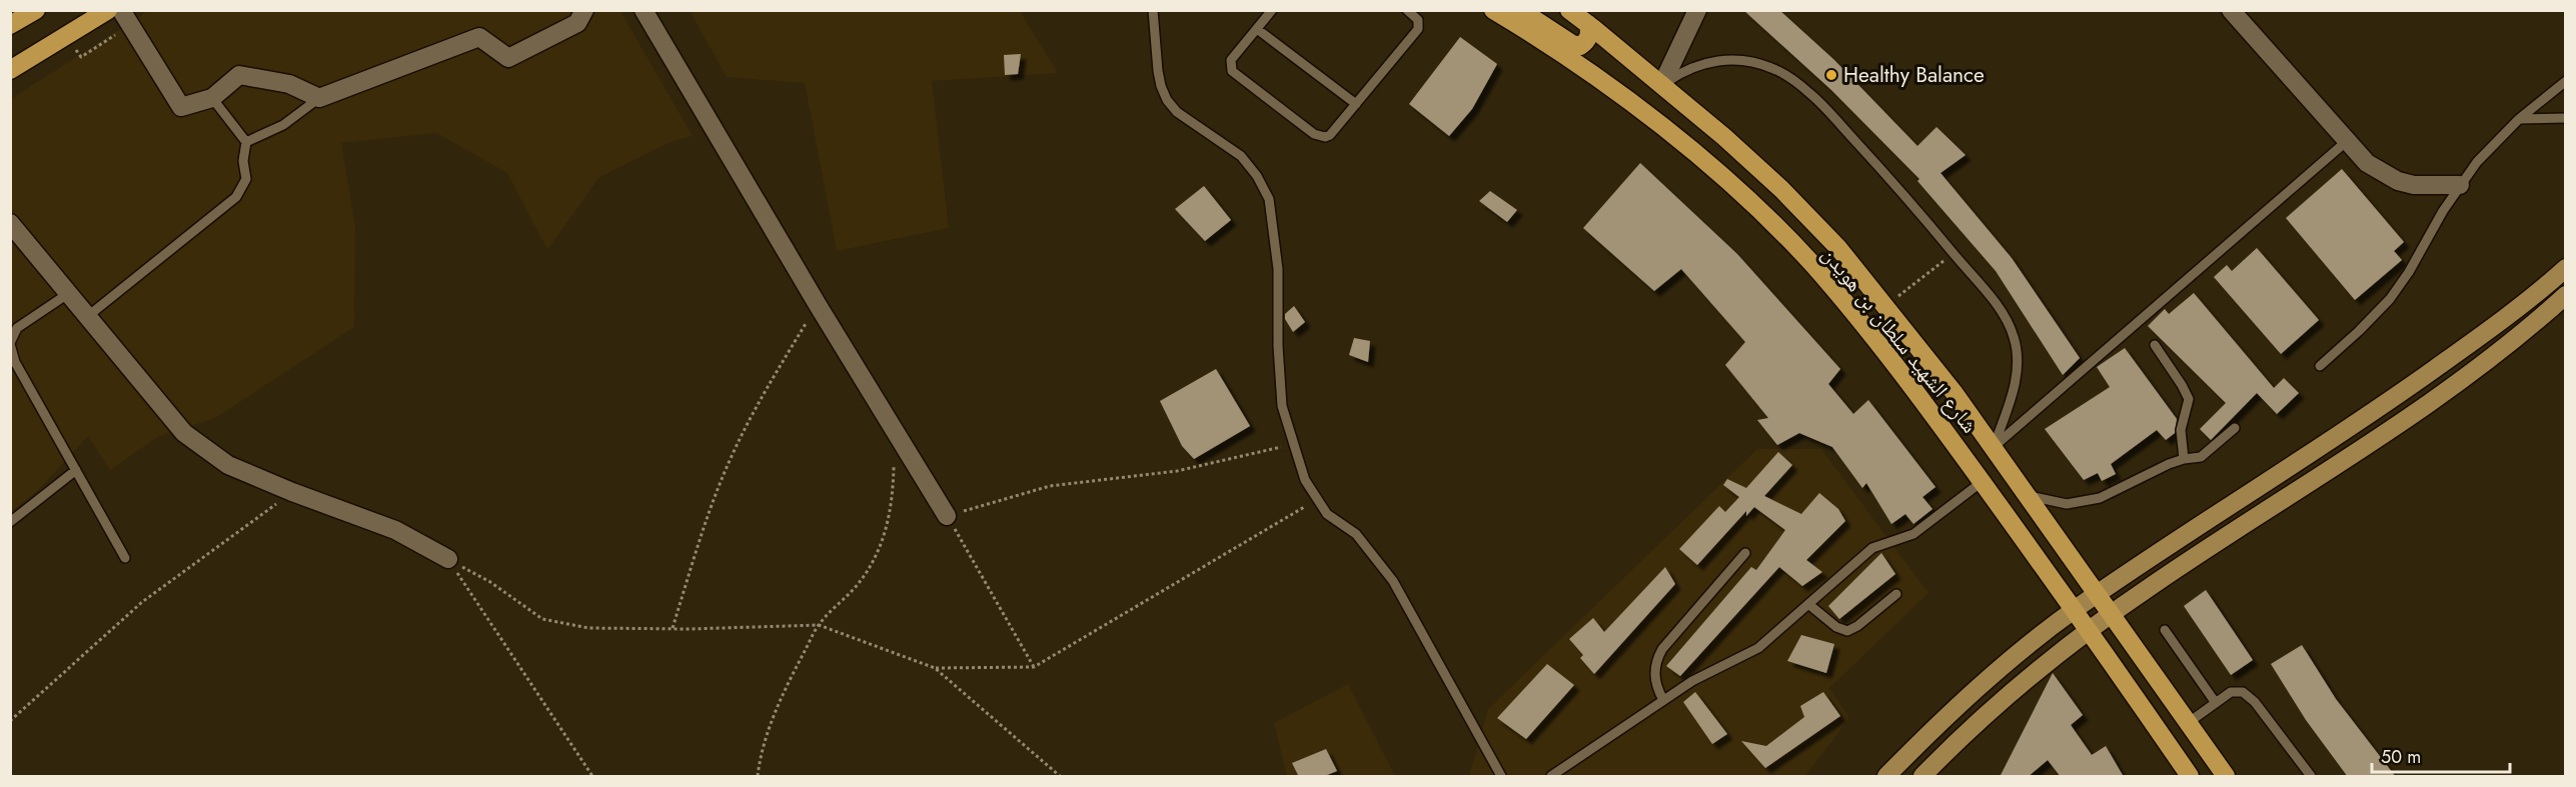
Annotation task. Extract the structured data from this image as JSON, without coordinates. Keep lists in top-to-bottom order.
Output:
{
  "streets": {
    "highway": ["شارع الشهيد سلطان بن هويدن"]
  },
  "places": ["Healthy Balance"],
  "scale_bar": "50 m"
}
